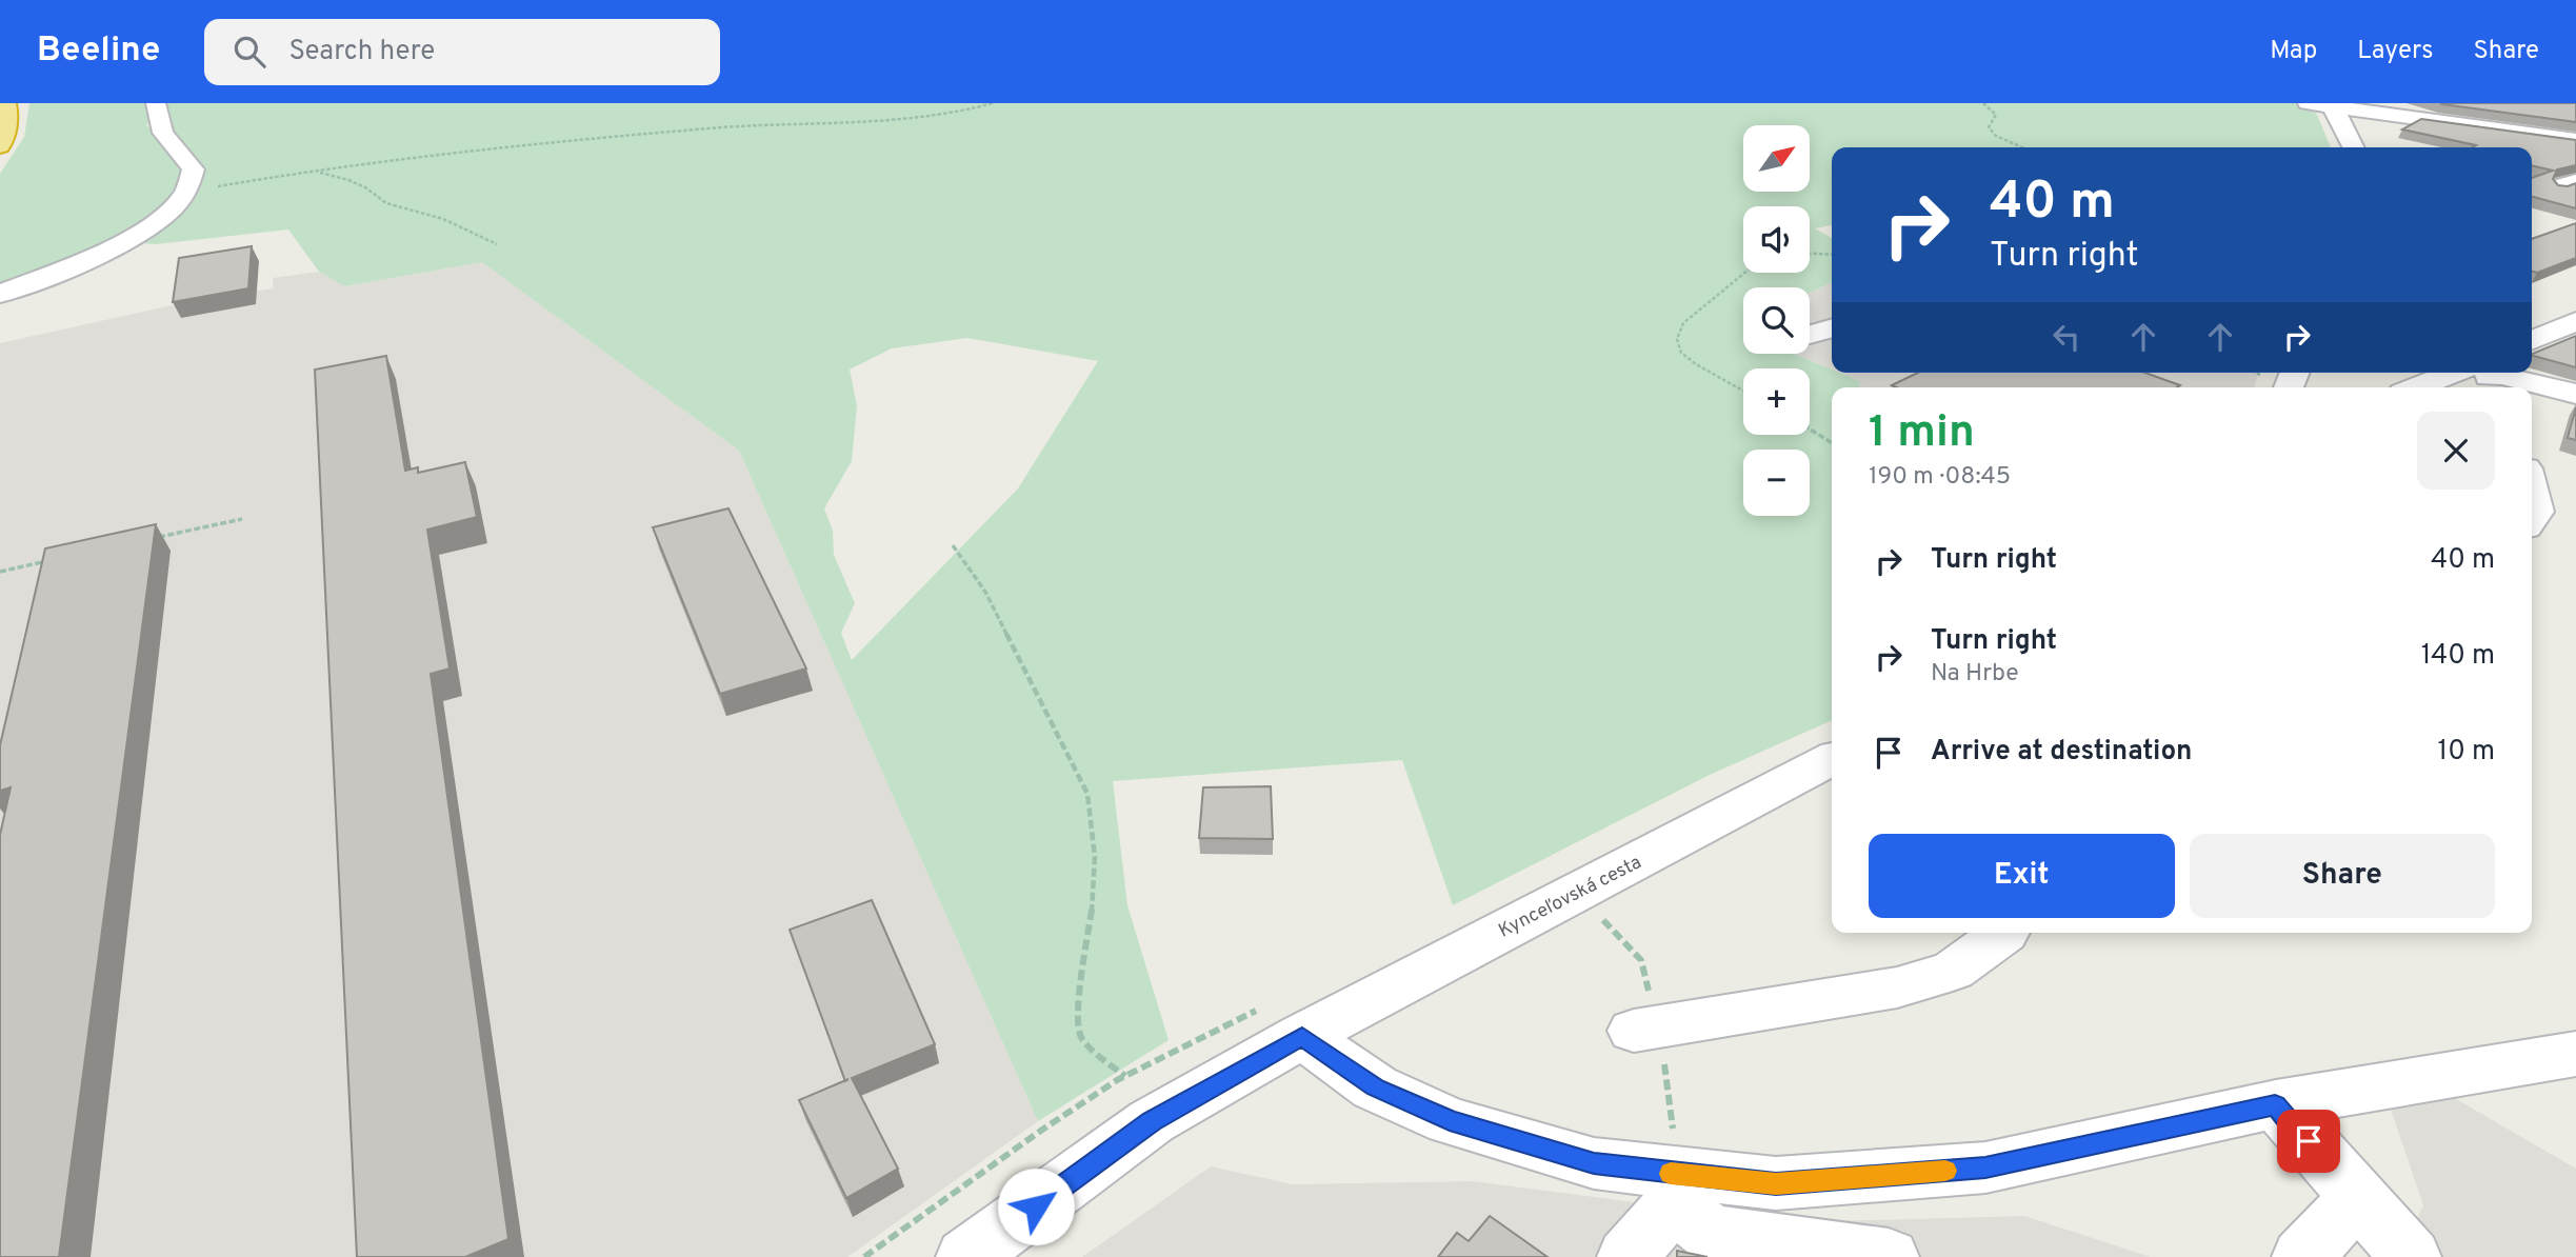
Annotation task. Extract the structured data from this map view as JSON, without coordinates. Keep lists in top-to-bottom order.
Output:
{
  "streets": {
    "street": ["Kynceľovská cesta"]
  },
  "north": "top right",
  "page": {
    "header": "Beeline",
    "search": "Search here",
    "nav": ["Map", "Layers", "Share"],
    "map_buttons": ["+", "−"],
    "turn": ["40 m", "Turn right"],
    "heading": ["1 min", "190 m · 08:45"],
    "list": [
      {
        "name": "Turn right",
        "value": "40 m"
      },
      {
        "name": "Turn right",
        "note": "Na Hrbe",
        "value": "140 m"
      },
      {
        "name": "Arrive at destination",
        "value": "10 m"
      }
    ],
    "buttons": ["Exit", "Share"]
  }
}
